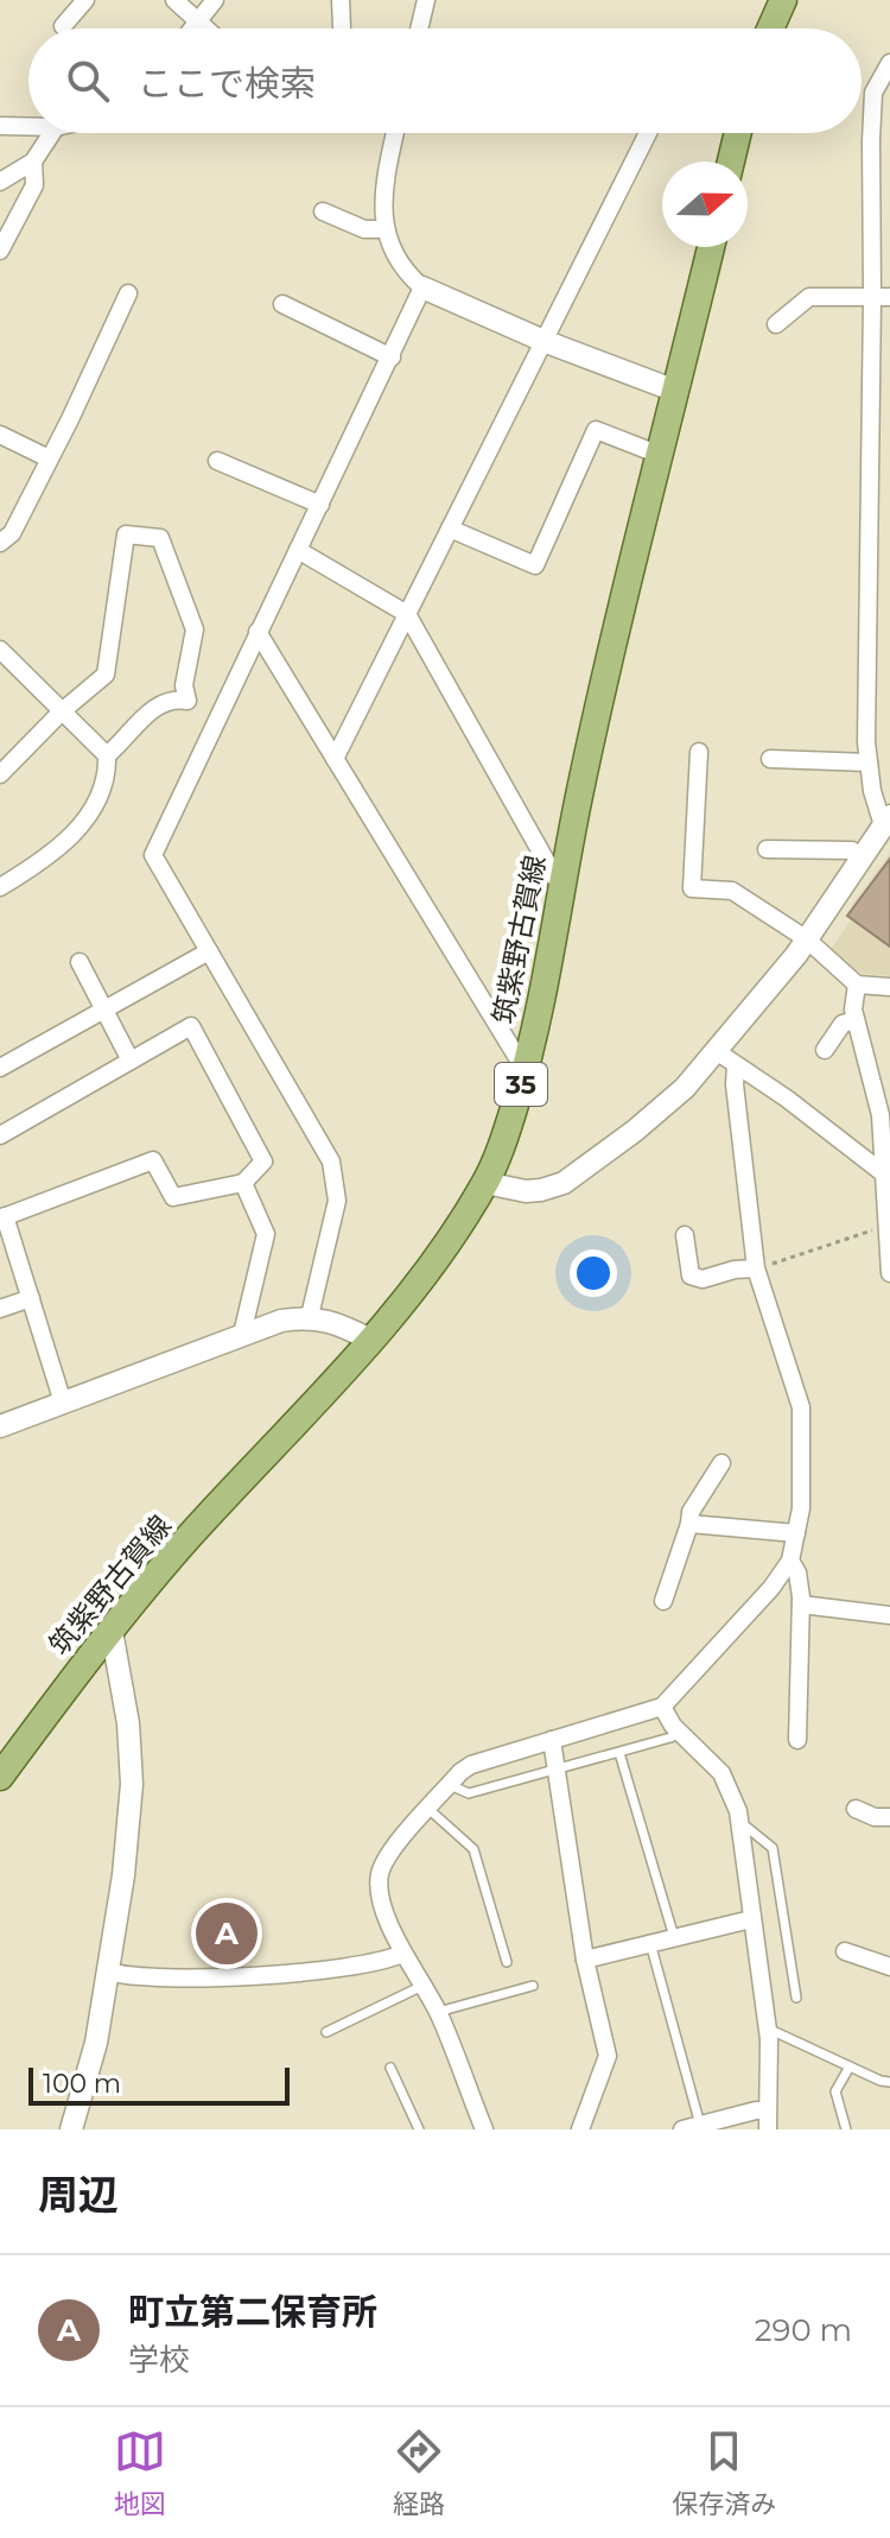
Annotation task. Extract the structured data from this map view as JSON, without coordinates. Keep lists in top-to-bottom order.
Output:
{
  "streets": {
    "main road": ["筑紫野古賀線", "35"]
  },
  "scale_bar": "100 m",
  "north": "right",
  "page": {
    "search": "ここで検索",
    "pins": "A",
    "scale": "100 m",
    "heading": "周辺",
    "list": [
      {
        "mark": "A",
        "name": "町立第二保育所",
        "note": "学校",
        "value": "290 m"
      }
    ],
    "nav": ["地図", "経路", "保存済み"]
  }
}
